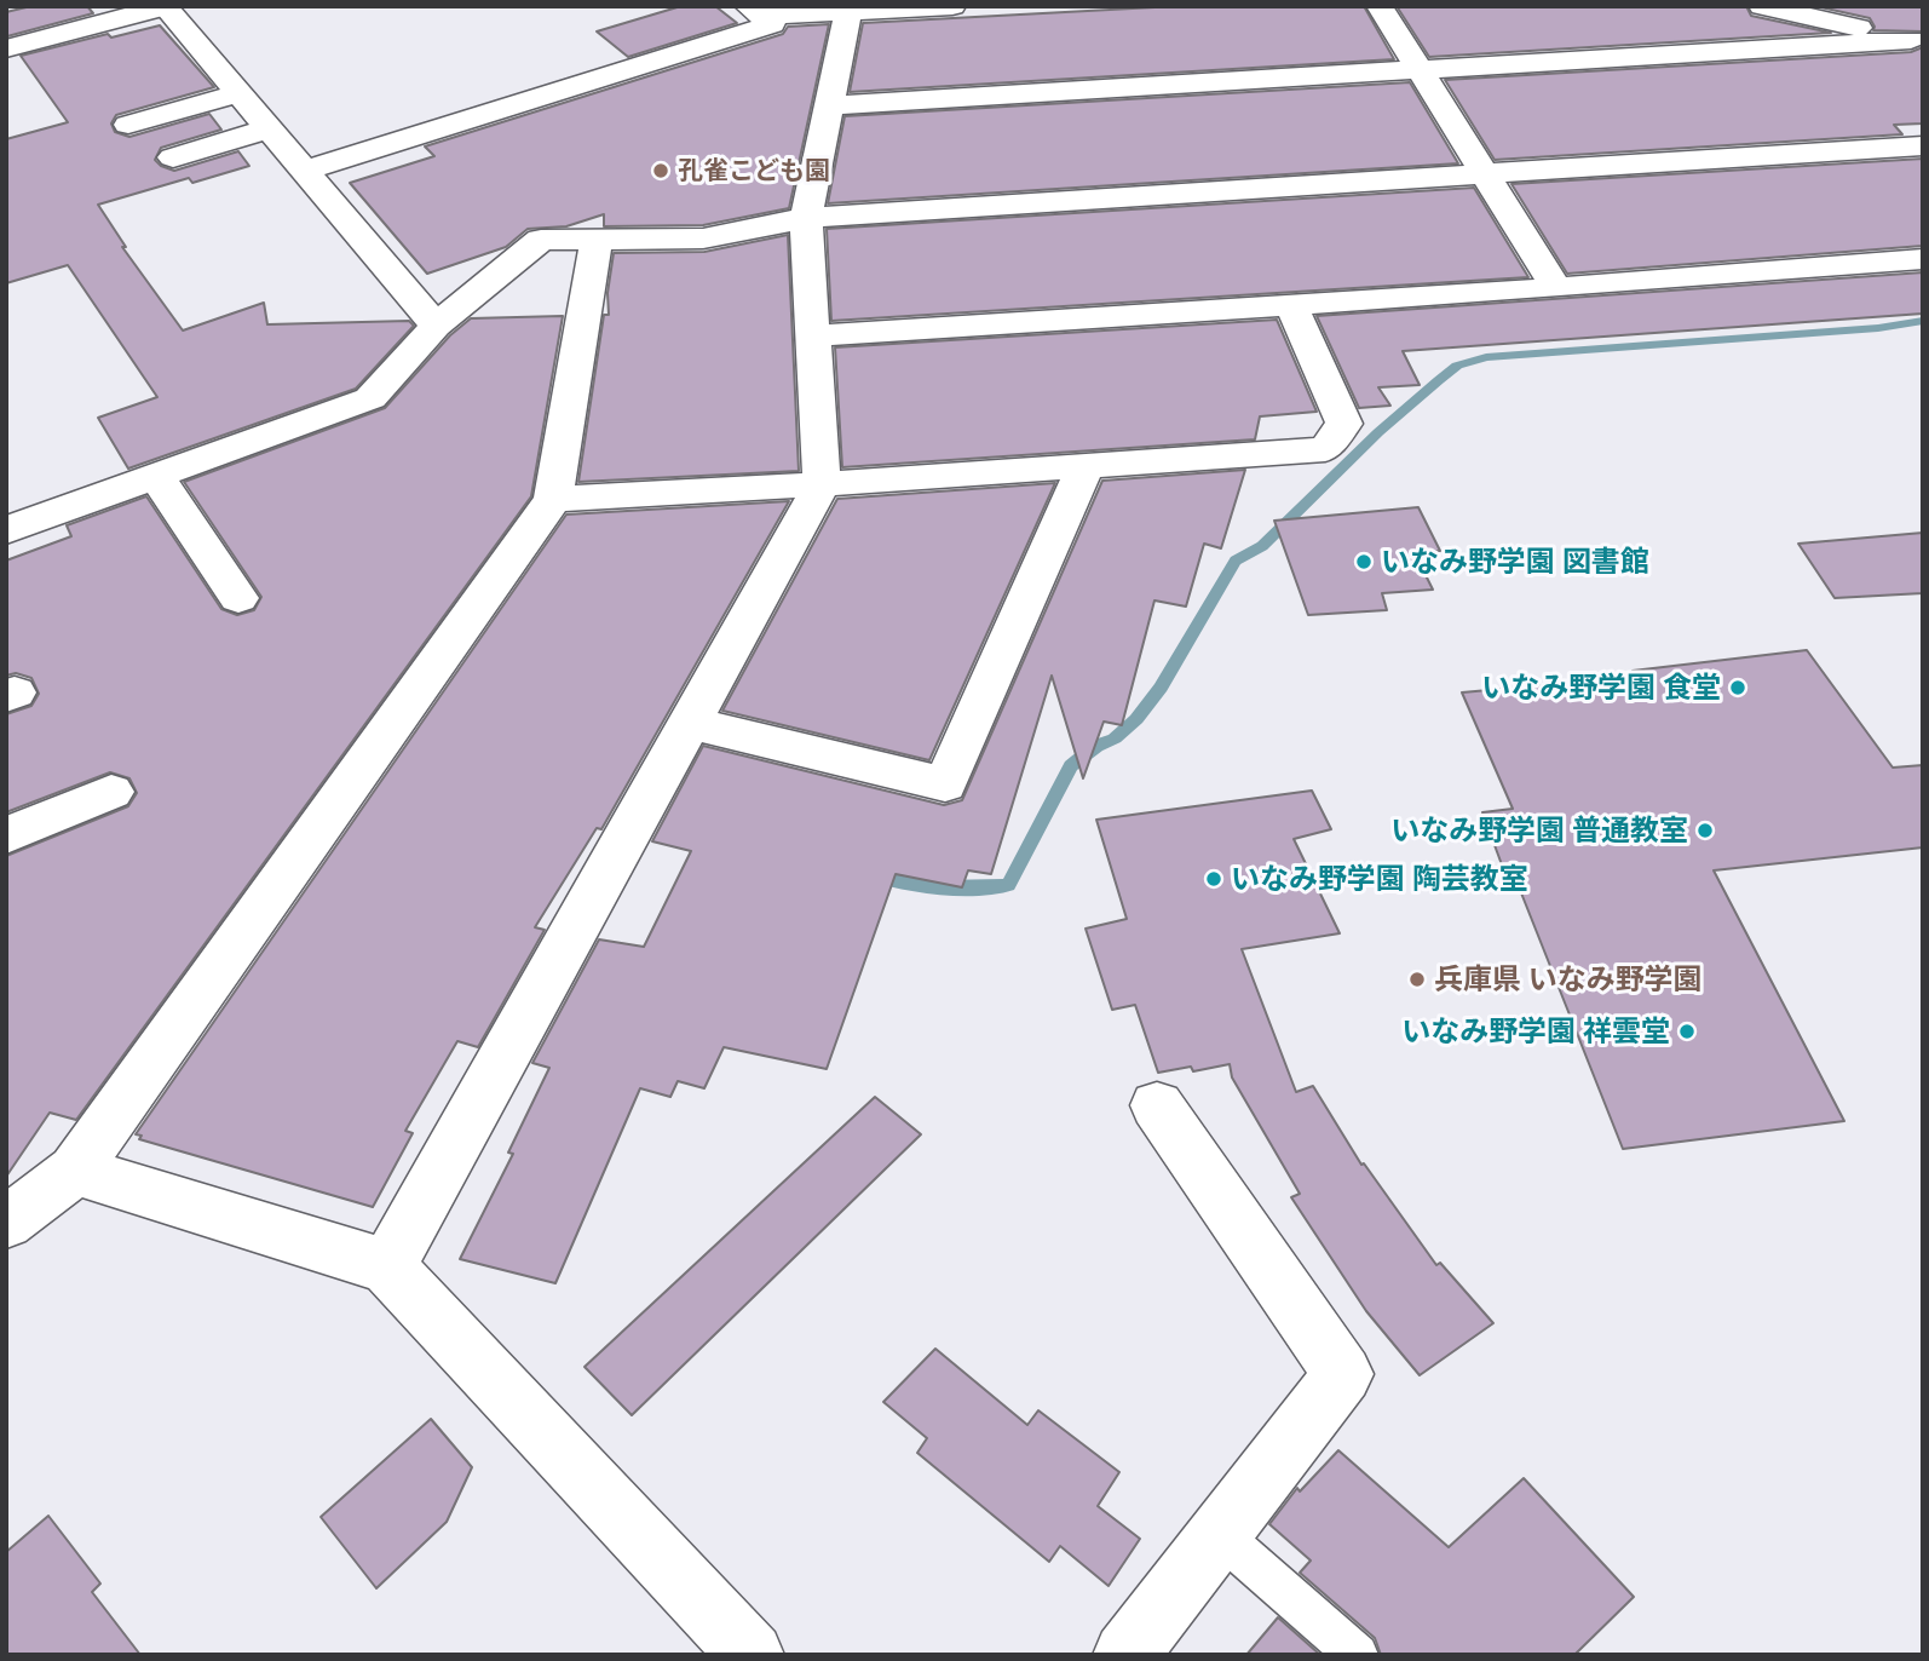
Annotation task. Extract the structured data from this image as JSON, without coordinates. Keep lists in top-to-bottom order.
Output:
{
  "places": [
    "孔雀こども園",
    "いなみ野学園 図書館",
    "いなみ野学園 食堂",
    "いなみ野学園 普通教室",
    "いなみ野学園 陶芸教室",
    "兵庫県 いなみ野学園",
    "いなみ野学園 祥雲堂"
  ]
}
